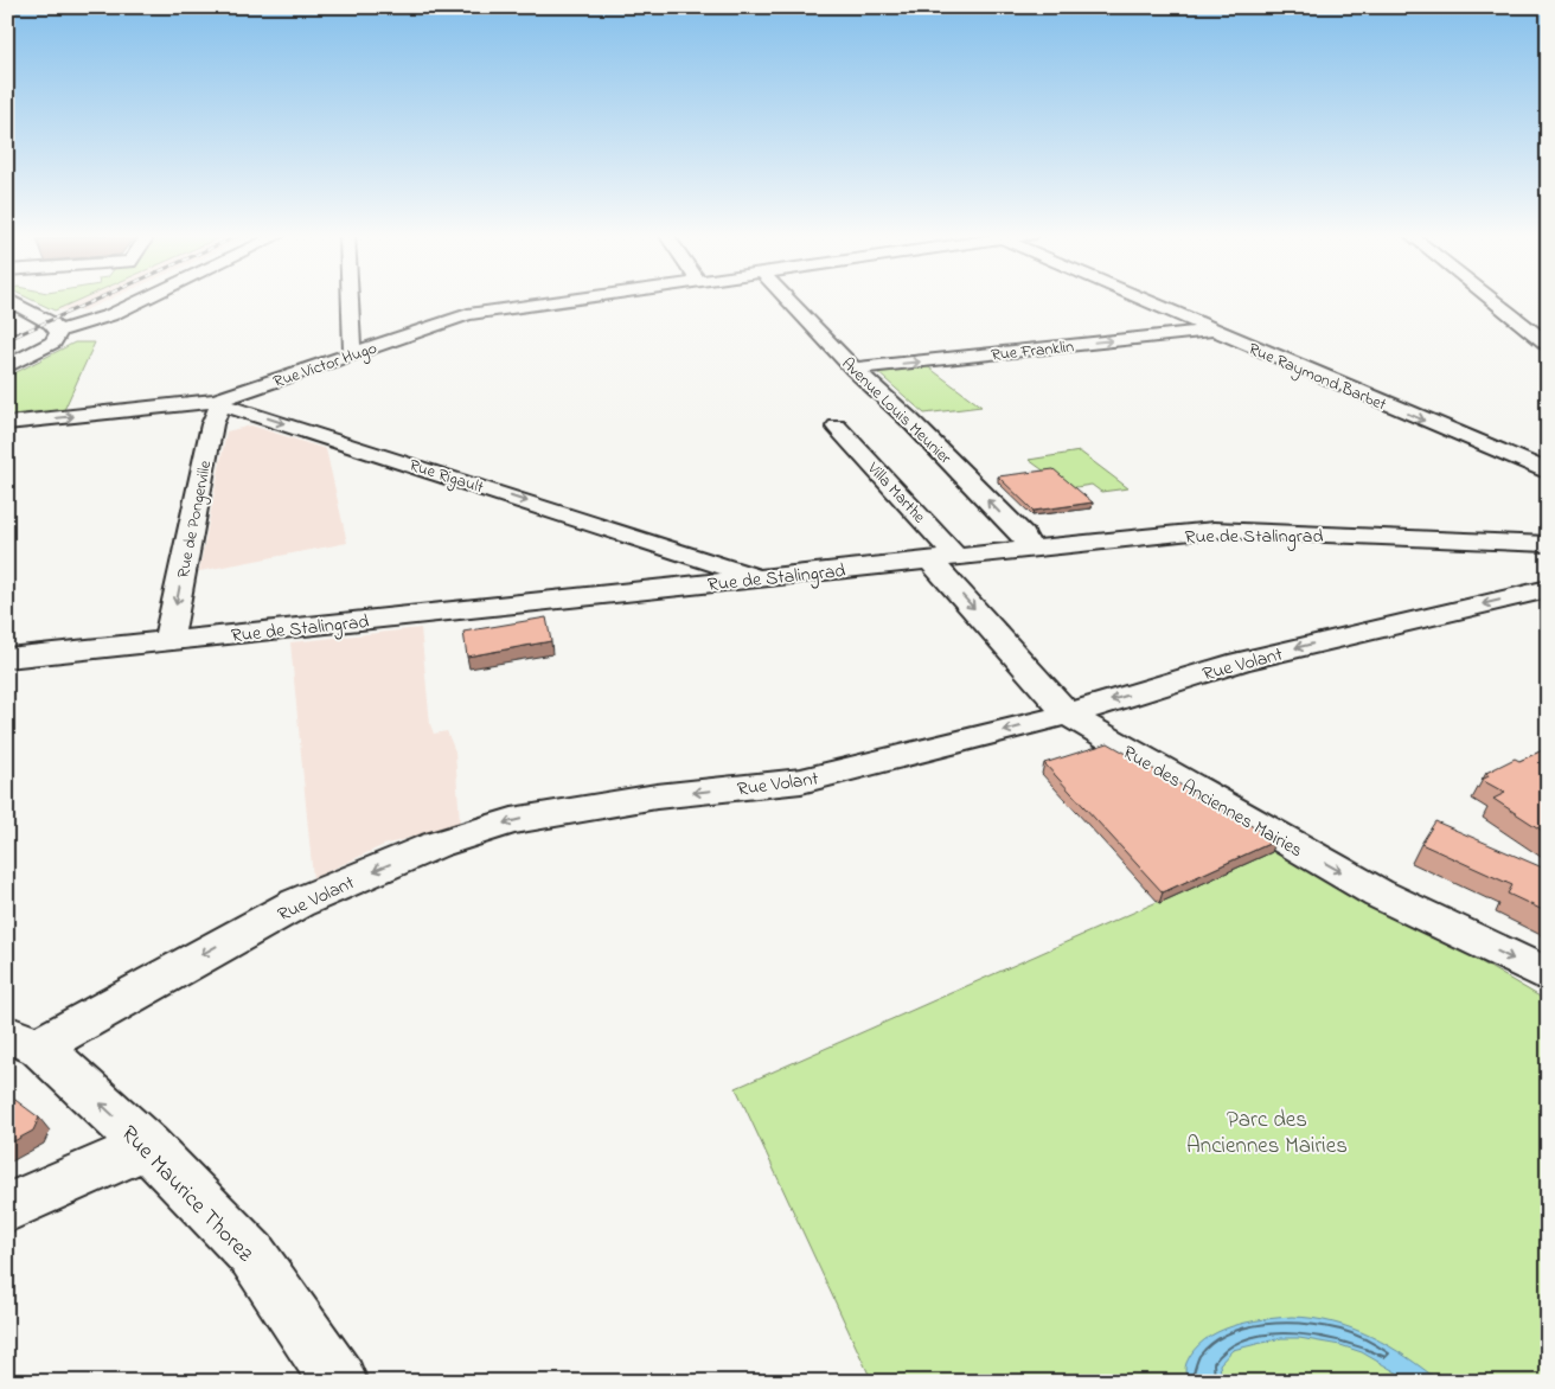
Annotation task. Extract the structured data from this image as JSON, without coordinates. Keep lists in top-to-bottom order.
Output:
{
  "streets": {
    "street": [
      "Rue Franklin",
      "Rue Victor Hugo",
      "Rue Raymond Barbet",
      "Avenue Louis Meunier",
      "Rue Rigault",
      "Villa Marthe",
      "Rue de Pongerville",
      "Rue de Stalingrad",
      "Rue Volant",
      "Rue des Anciennes Mairies",
      "Rue Maurice Thorez"
    ]
  },
  "crossings": [
    ["Rue Franklin", "Rue Raymond Barbet"],
    ["Rue Franklin", "Avenue Louis Meunier"],
    ["Rue Victor Hugo", "Rue Rigault"],
    ["Rue Victor Hugo", "Rue de Pongerville"],
    ["Avenue Louis Meunier", "Rue de Stalingrad"],
    ["Rue Rigault", "Rue de Pongerville"],
    ["Rue Rigault", "Rue de Stalingrad"],
    ["Villa Marthe", "Rue de Stalingrad"],
    ["Villa Marthe", "Rue des Anciennes Mairies"],
    ["Rue de Pongerville", "Rue de Stalingrad"],
    ["Rue de Stalingrad", "Rue des Anciennes Mairies"],
    ["Rue Volant", "Rue des Anciennes Mairies"],
    ["Rue Volant", "Rue Maurice Thorez"]
  ],
  "one_way": [
    "Rue Franklin",
    "Rue Raymond Barbet",
    "Avenue Louis Meunier",
    "Rue Rigault",
    "Rue de Pongerville",
    "Rue Volant",
    "Rue des Anciennes Mairies"
  ],
  "parks": ["Parc des Anciennes Mairies"]
}
